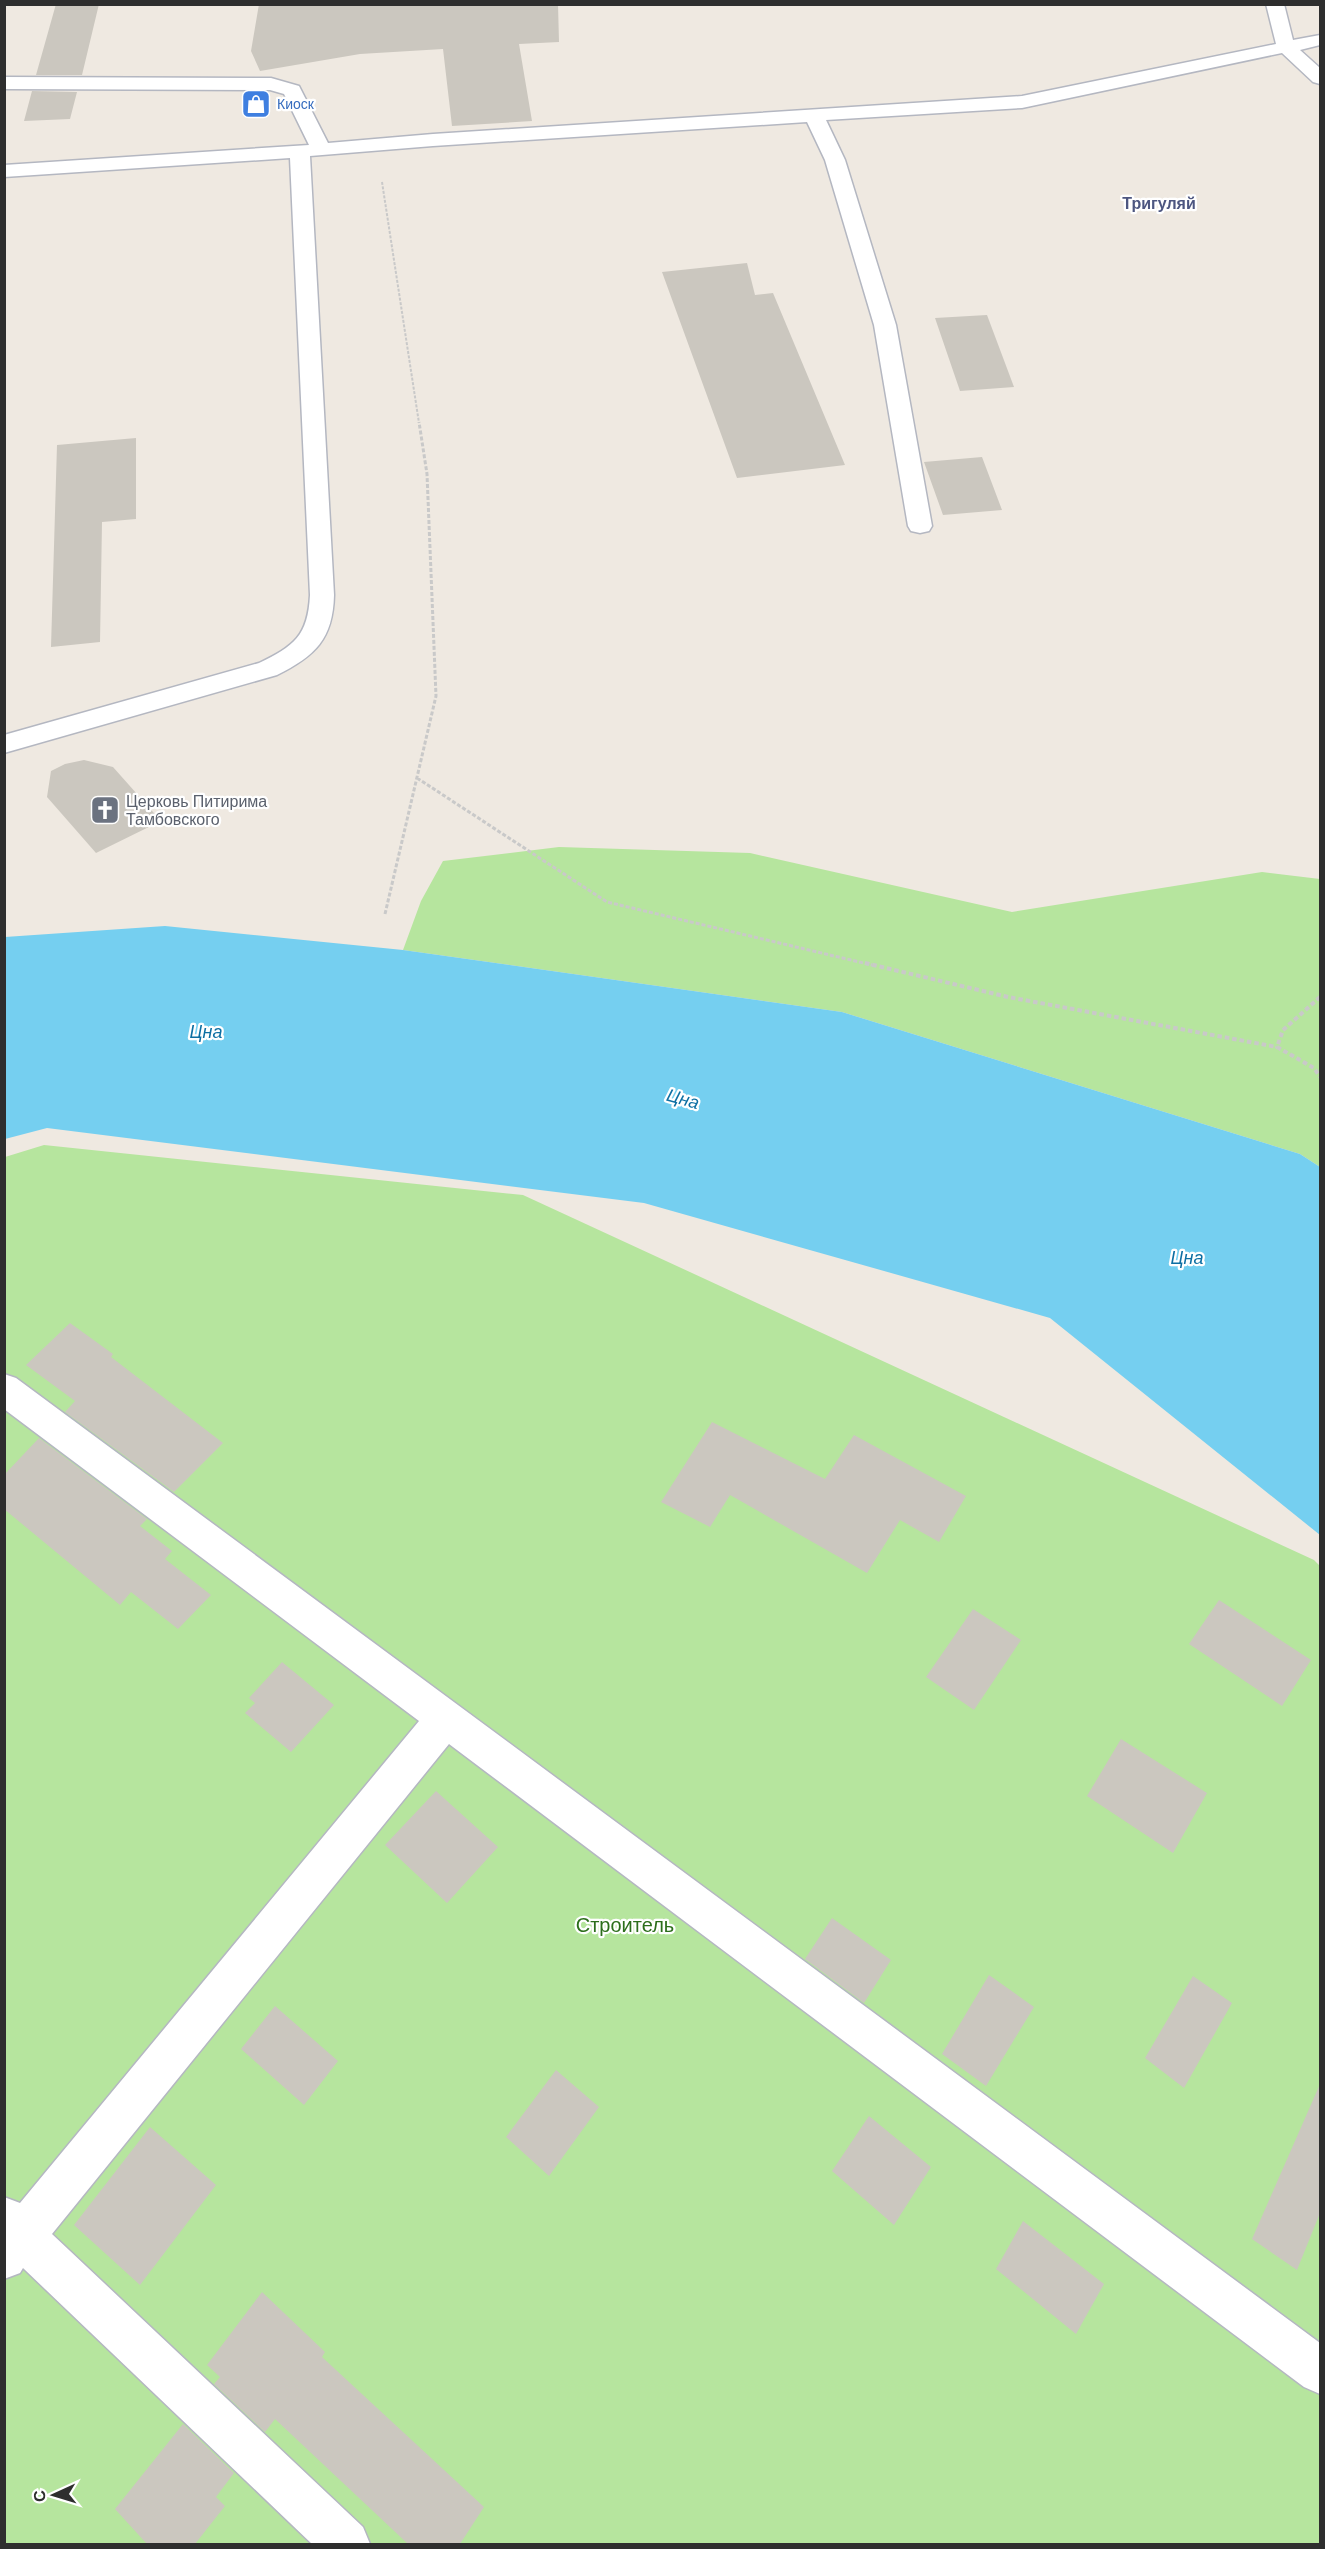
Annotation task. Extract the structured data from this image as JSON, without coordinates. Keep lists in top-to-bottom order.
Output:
{
  "districts": ["Тригуляй"],
  "water": ["Цна"],
  "parks": ["Строитель"],
  "places": {
    "shop": ["Киоск"],
    "church": ["Церковь Питирима Тамбовского"]
  },
  "north": "left"
}
